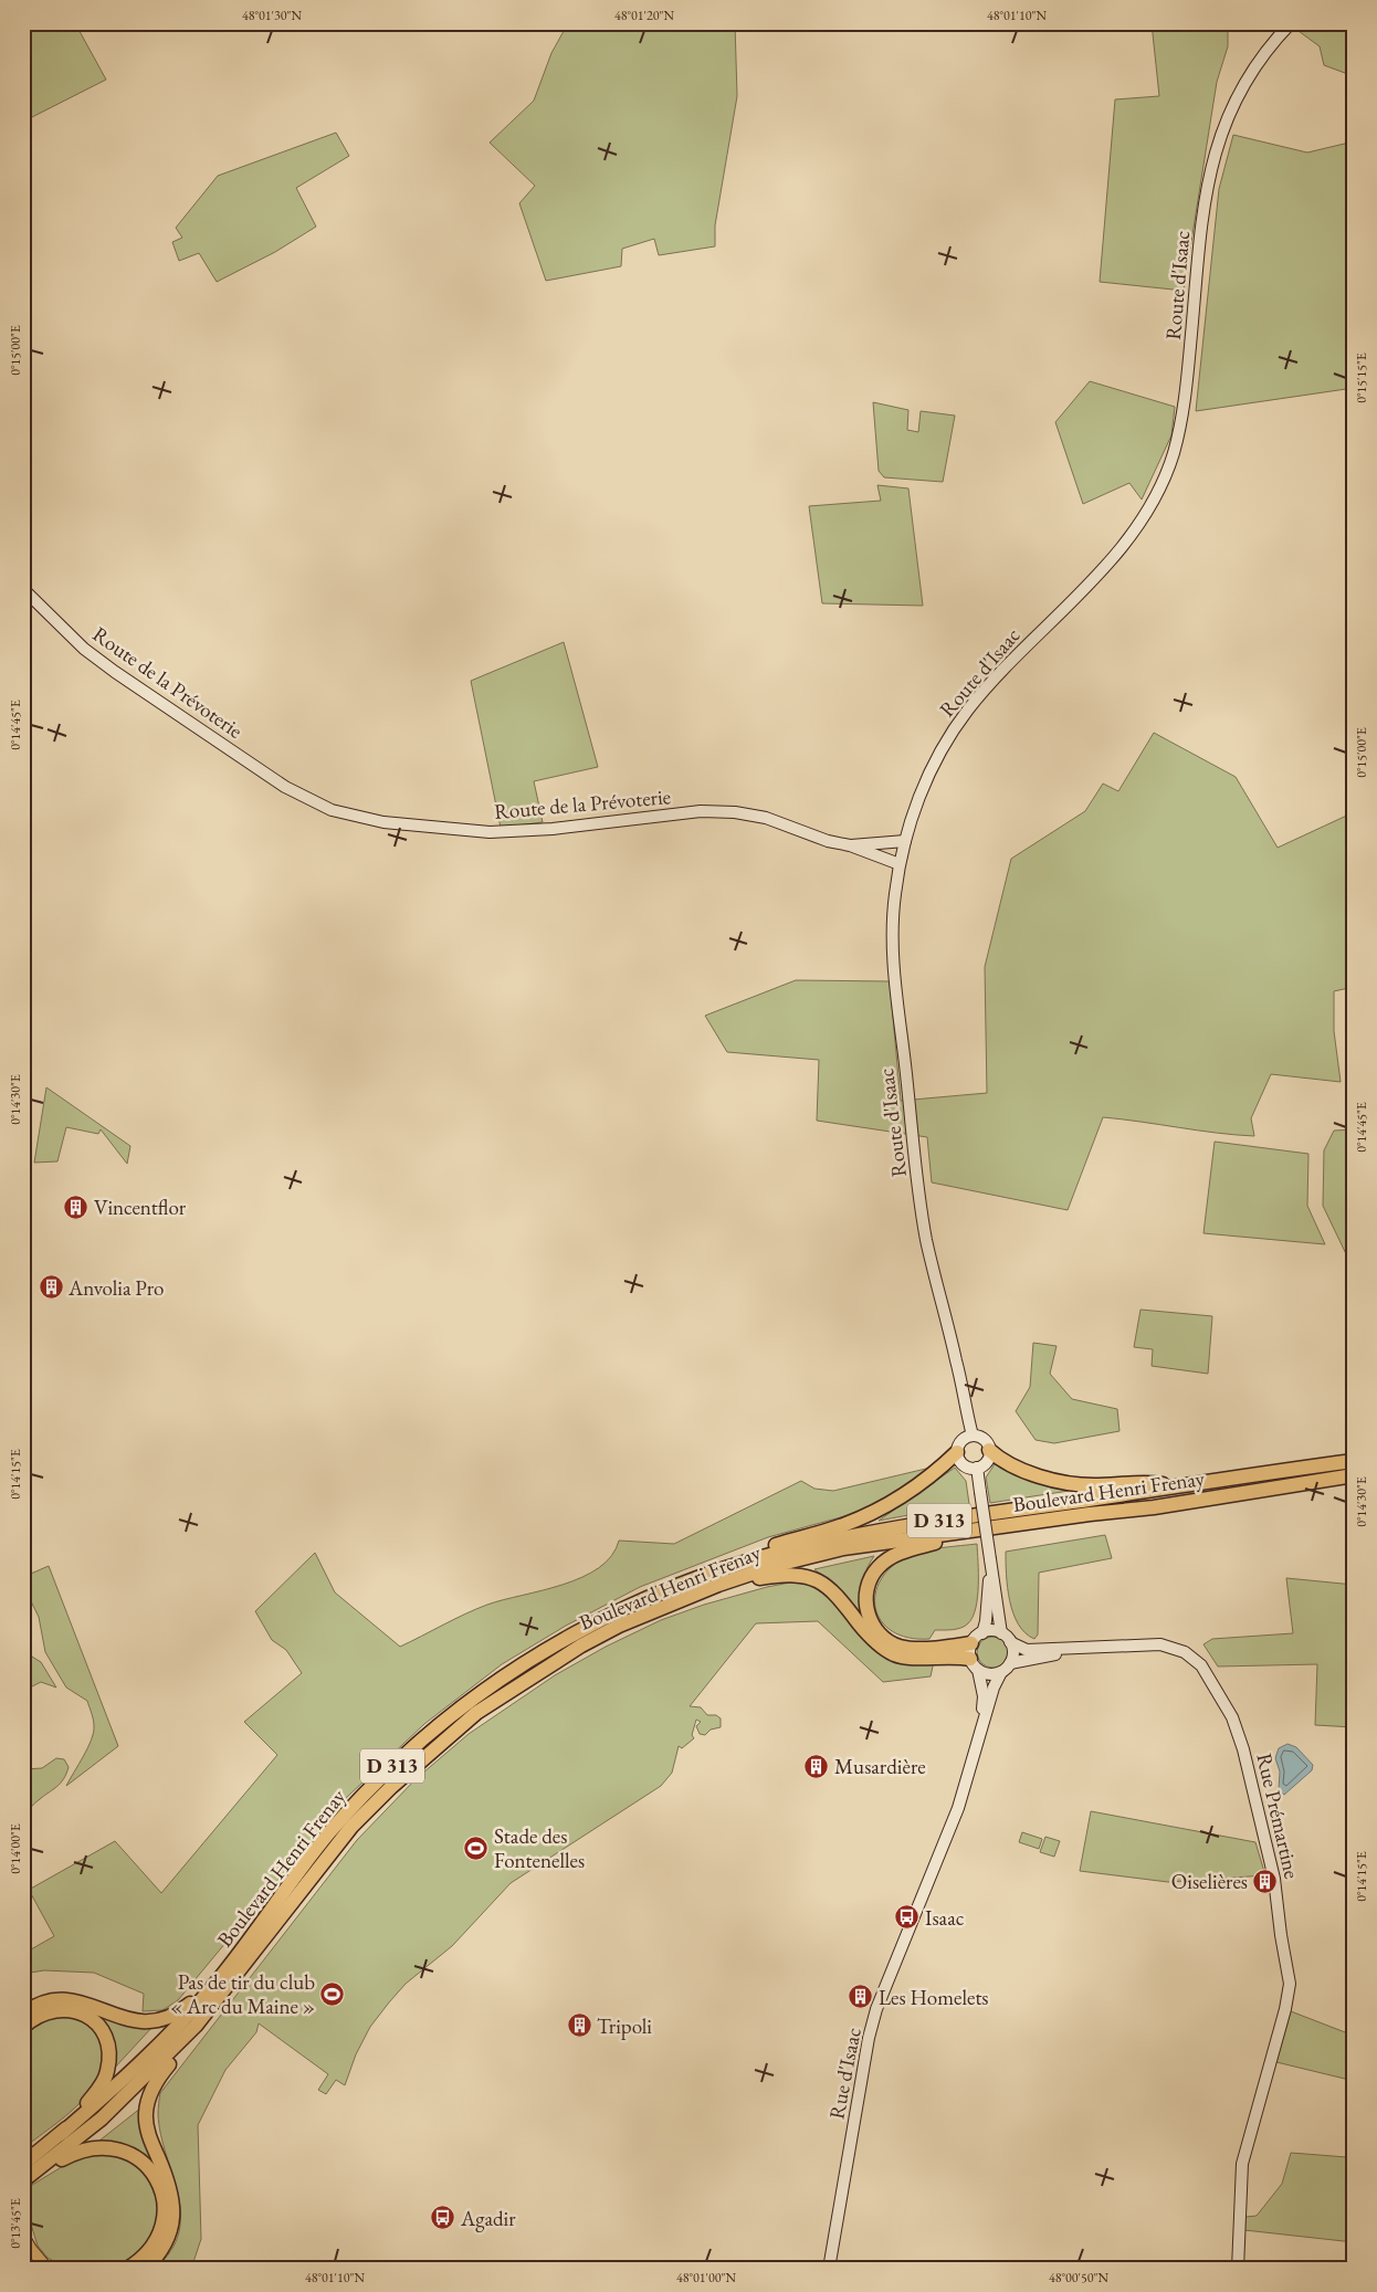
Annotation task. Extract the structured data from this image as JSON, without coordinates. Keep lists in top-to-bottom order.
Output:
{
  "streets": {
    "highway": ["Boulevard Henri Frenay", "D 313"],
    "street": [
      "Route d'Isaac",
      "Route de la Prévoterie",
      "Rue Prémartine",
      "Rue d'Isaac"
    ]
  },
  "crossings": [
    ["Route d'Isaac", "Route de la Prévoterie"],
    ["Route d'Isaac", "D 313"],
    ["Boulevard Henri Frenay", "D 313"],
    ["D 313", "Rue Prémartine"],
    ["D 313", "Rue d'Isaac"],
    ["Rue Prémartine", "Rue d'Isaac"]
  ],
  "places": {
    "building": [
      "Vincentflor",
      "Anvolia Pro",
      "Musardière",
      "Oiselières",
      "Les Homelets",
      "Tripoli"
    ],
    "sports": ["Stade des Fontenelles", "Pas de tir du club « Arc du Maine »"],
    "bus stop": ["Isaac", "Agadir"]
  },
  "coordinates": [
    "48°01'30\"N",
    "48°01'20\"N",
    "48°01'10\"N",
    "0°15'00\"E",
    "0°15'15\"E",
    "0°14'45\"E",
    "0°14'30\"E",
    "0°14'15\"E",
    "0°14'00\"E",
    "0°13'45\"E",
    "48°01'00\"N",
    "48°00'50\"N"
  ]
}
